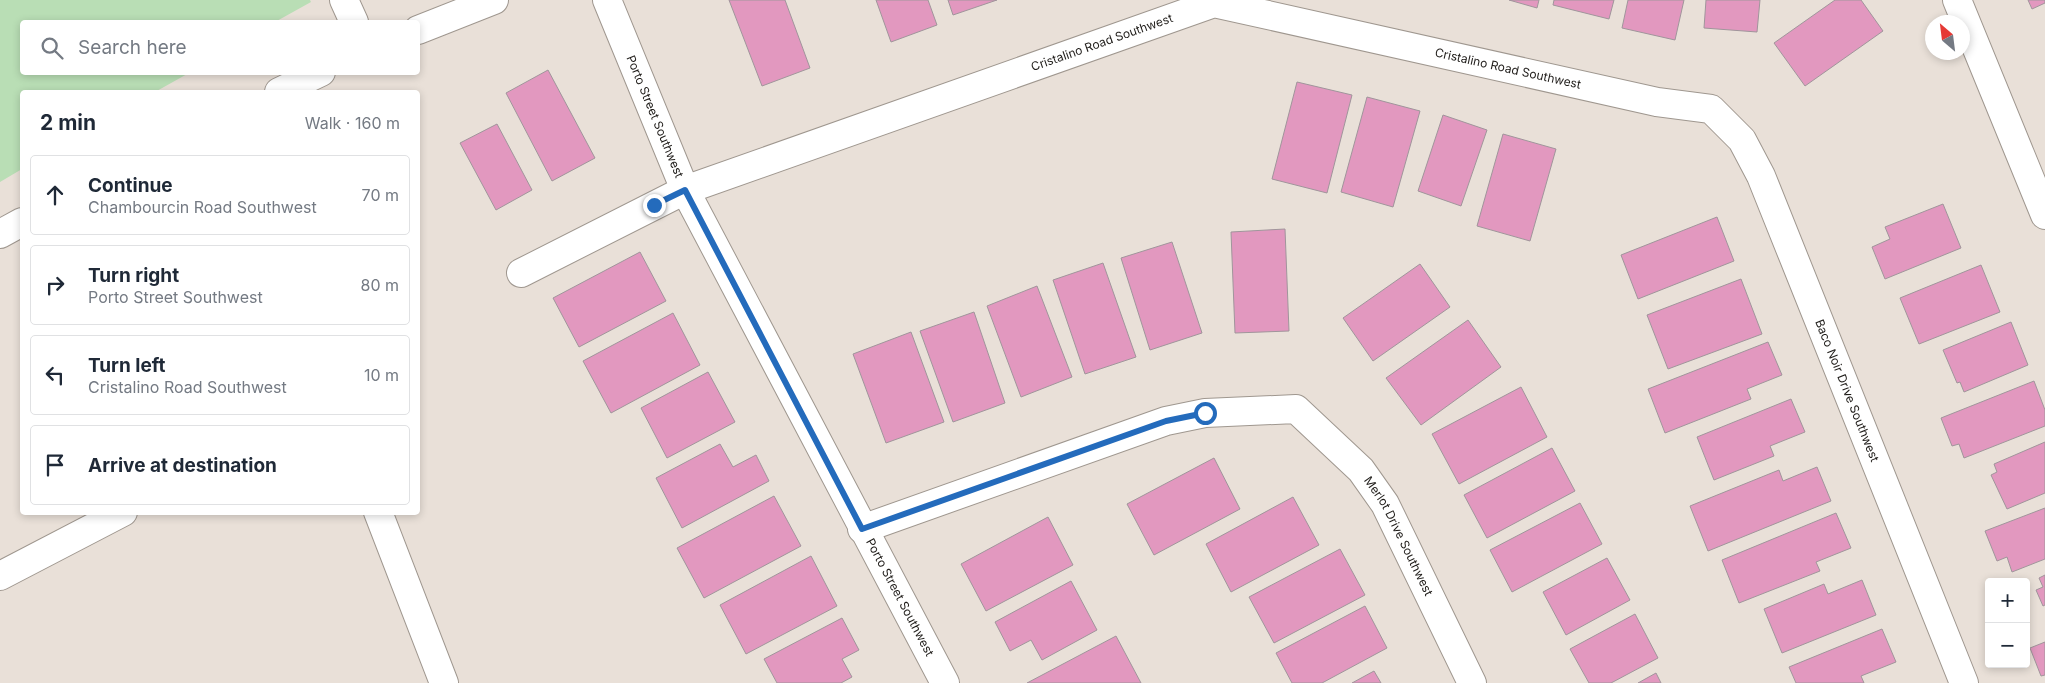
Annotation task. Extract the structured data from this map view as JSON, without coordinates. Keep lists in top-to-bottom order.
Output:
{
  "streets": {
    "street": [
      "Cristalino Road Southwest",
      "Porto Street Southwest",
      "Baco Noir Drive Southwest",
      "Merlot Drive Southwest"
    ]
  },
  "crossings": [
    ["Cristalino Road Southwest", "Porto Street Southwest"],
    ["Cristalino Road Southwest", "Baco Noir Drive Southwest"],
    ["Porto Street Southwest", "Merlot Drive Southwest"]
  ],
  "north": "top left",
  "page": {
    "search": "Search here",
    "heading": ["2 min", "Walk · 160 m"],
    "list": [
      ["Continue", "Chambourcin Road Southwest", "70 m"],
      ["Turn right", "Porto Street Southwest", "80 m"],
      ["Turn left", "Cristalino Road Southwest", "10 m"],
      "Arrive at destination"
    ],
    "map_buttons": ["+", "−"]
  }
}
